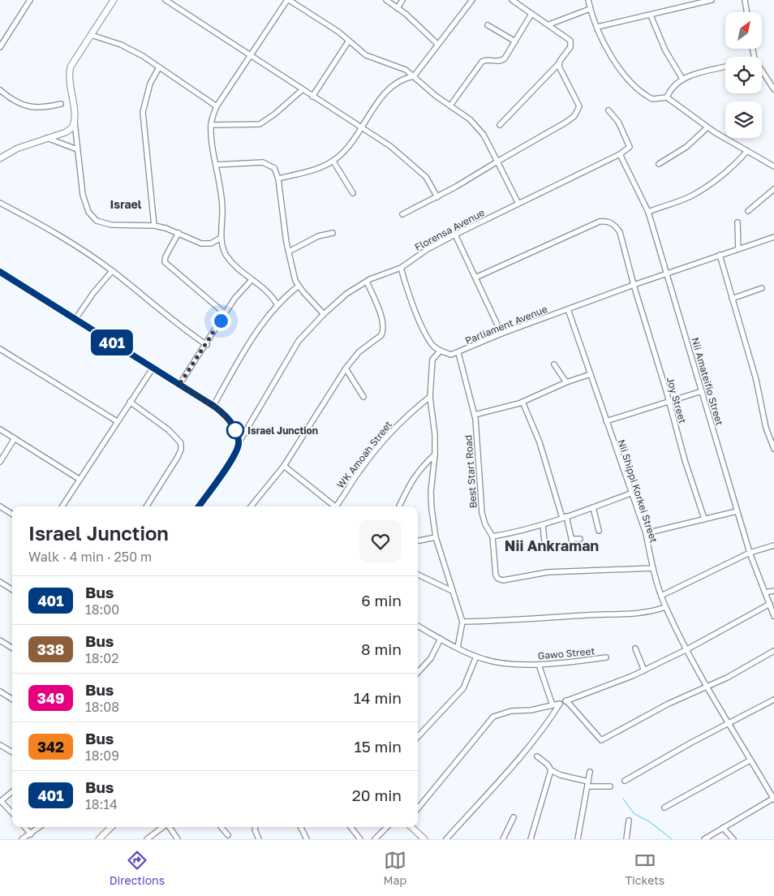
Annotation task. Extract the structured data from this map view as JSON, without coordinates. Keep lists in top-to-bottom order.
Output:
{
  "streets": {
    "street": [
      "Florensa Avenue",
      "Parliament Avenue",
      "Nii Amateifio Street",
      "Joy Street",
      "WK Amoah Street",
      "Best Start Road",
      "Nii Shippi Korkei Street",
      "Gawo Street"
    ]
  },
  "crossings": [
    ["Florensa Avenue", "Nii Amateifio Street"],
    ["Parliament Avenue", "Nii Amateifio Street"],
    ["Parliament Avenue", "Joy Street"],
    ["Parliament Avenue", "Best Start Road"],
    ["Parliament Avenue", "Nii Shippi Korkei Street"],
    ["Best Start Road", "Nii Shippi Korkei Street"]
  ],
  "districts": ["Israel", "Nii Ankraman"],
  "places": ["Israel Junction"],
  "lines": ["bus line 401"],
  "north": "top right",
  "page": {
    "on_map": "401",
    "heading": ["Israel Junction", "Walk · 4 min · 250 m"],
    "list": [
      {
        "mark": "401",
        "name": "Bus",
        "note": "18:00",
        "value": "6 min"
      },
      {
        "mark": "338",
        "name": "Bus",
        "note": "18:02",
        "value": "8 min"
      },
      {
        "mark": "349",
        "name": "Bus",
        "note": "18:08",
        "value": "14 min"
      },
      {
        "mark": "342",
        "name": "Bus",
        "note": "18:09",
        "value": "15 min"
      },
      {
        "mark": "401",
        "name": "Bus",
        "note": "18:14",
        "value": "20 min"
      }
    ],
    "tabs": ["Directions", "Map", "Tickets"]
  }
}
